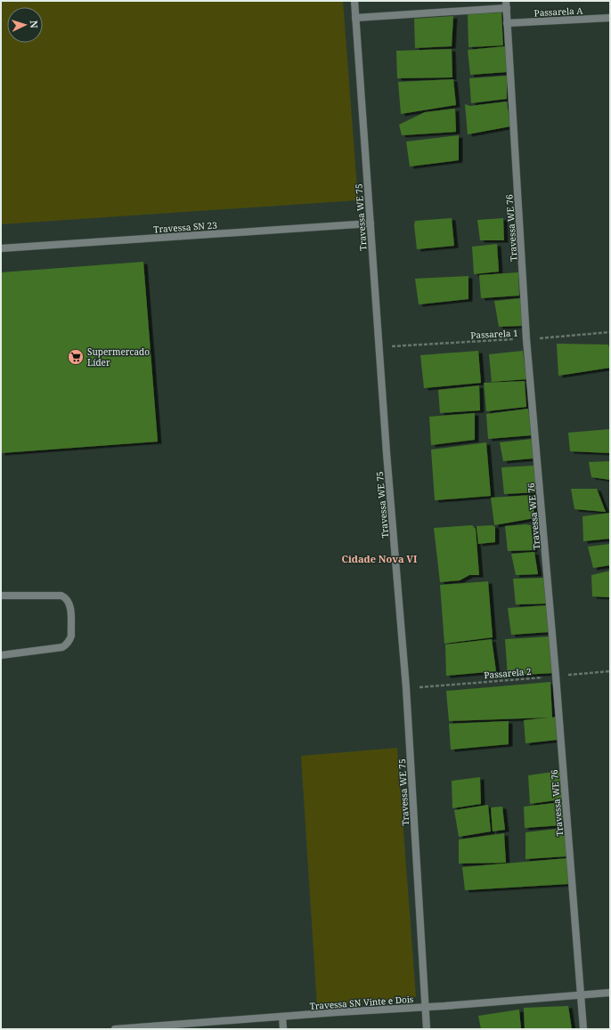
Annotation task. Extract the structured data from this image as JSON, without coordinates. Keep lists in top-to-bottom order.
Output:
{
  "streets": {
    "street": [
      "Passarela A",
      "Travessa WE 75",
      "Travessa SN 23",
      "Travessa WE 76",
      "Travessa SN Vinte e Dois"
    ],
    "path": ["Passarela 1", "Passarela 2"]
  },
  "crossings": [
    ["Passarela A", "Travessa WE 76"],
    ["Travessa WE 75", "Travessa SN 23"],
    ["Travessa WE 75", "Passarela 1"],
    ["Travessa WE 75", "Passarela 2"],
    ["Travessa WE 75", "Travessa SN Vinte e Dois"],
    ["Travessa WE 76", "Passarela 1"],
    ["Travessa WE 76", "Passarela 2"],
    ["Travessa WE 76", "Travessa SN Vinte e Dois"]
  ],
  "districts": ["Cidade Nova VI"],
  "places": {
    "supermarket": ["Supermercado Líder"]
  },
  "north": "right"
}
